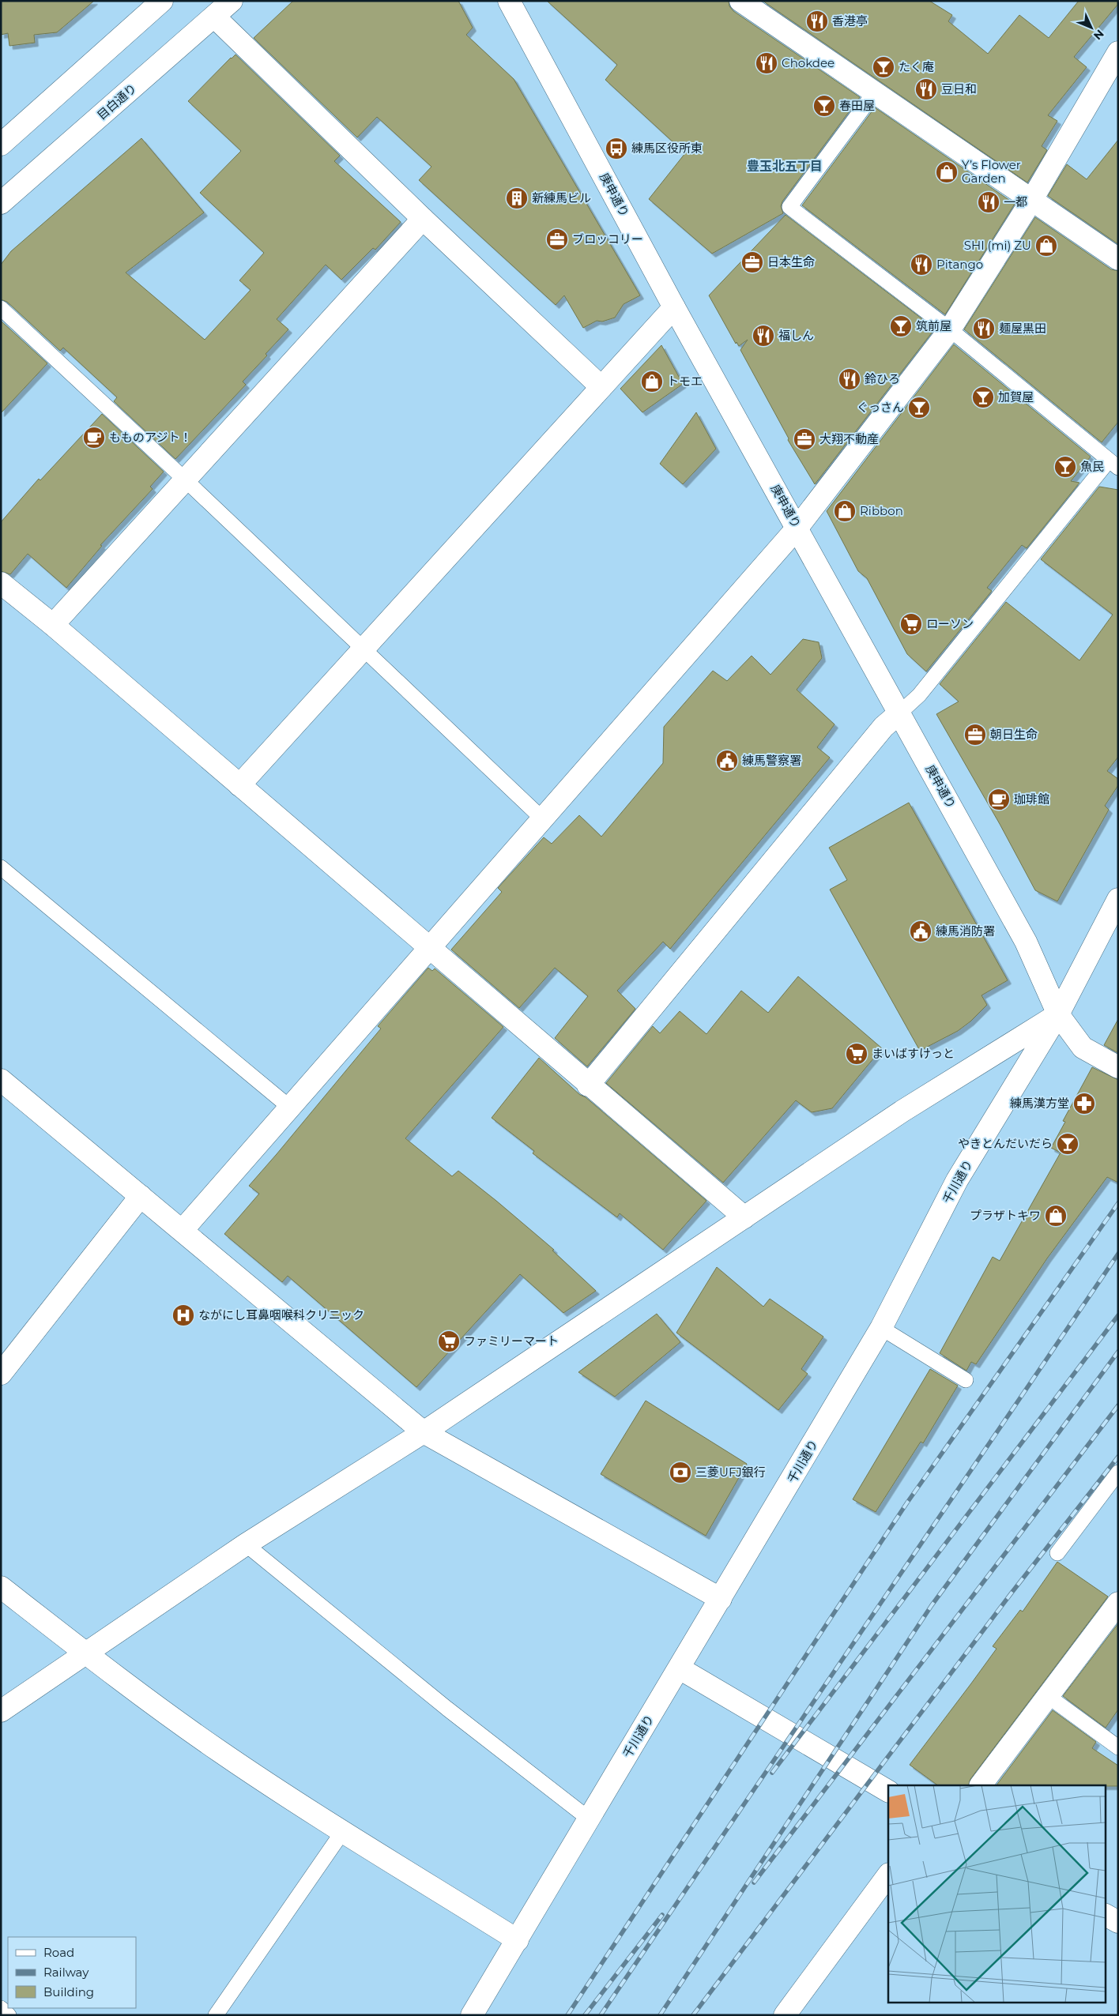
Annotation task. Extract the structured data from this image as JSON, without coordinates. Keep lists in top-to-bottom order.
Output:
{
  "streets": {
    "street": ["目白通り", "庚申通り", "千川通り"]
  },
  "crossings": [
    ["庚申通り", "千川通り"]
  ],
  "districts": ["豊玉北五丁目"],
  "places": {
    "restaurant": [
      "香港亭",
      "Chokdee",
      "豆日和",
      "一都",
      "Pitango",
      "麺屋黒田",
      "福しん",
      "鈴ひろ"
    ],
    "bar": [
      "たく庵",
      "春田屋",
      "筑前屋",
      "加賀屋",
      "ぐっさん",
      "魚民",
      "やきとんだいだら"
    ],
    "bus stop": ["練馬区役所東"],
    "shop": [
      "Y’s Flower Garden",
      "SHI (mi) ZU",
      "トモエ",
      "Ribbon",
      "プラザトキワ"
    ],
    "building": ["新練馬ビル"],
    "office": [
      "ブロッコリー",
      "日本生命",
      "大翔不動産",
      "朝日生命"
    ],
    "cafe": ["もものアジト！", "珈琲館"],
    "supermarket": ["ローソン", "まいばすけっと", "ファミリーマート"],
    "public building": ["練馬警察署", "練馬消防署"],
    "pharmacy": ["練馬漢方堂"],
    "hospital": ["ながにし耳鼻咽喉科クリニック"],
    "bank": ["三菱UFJ銀行"]
  },
  "legend": ["Road", "Railway", "Building"],
  "north": "bottom right"
}
